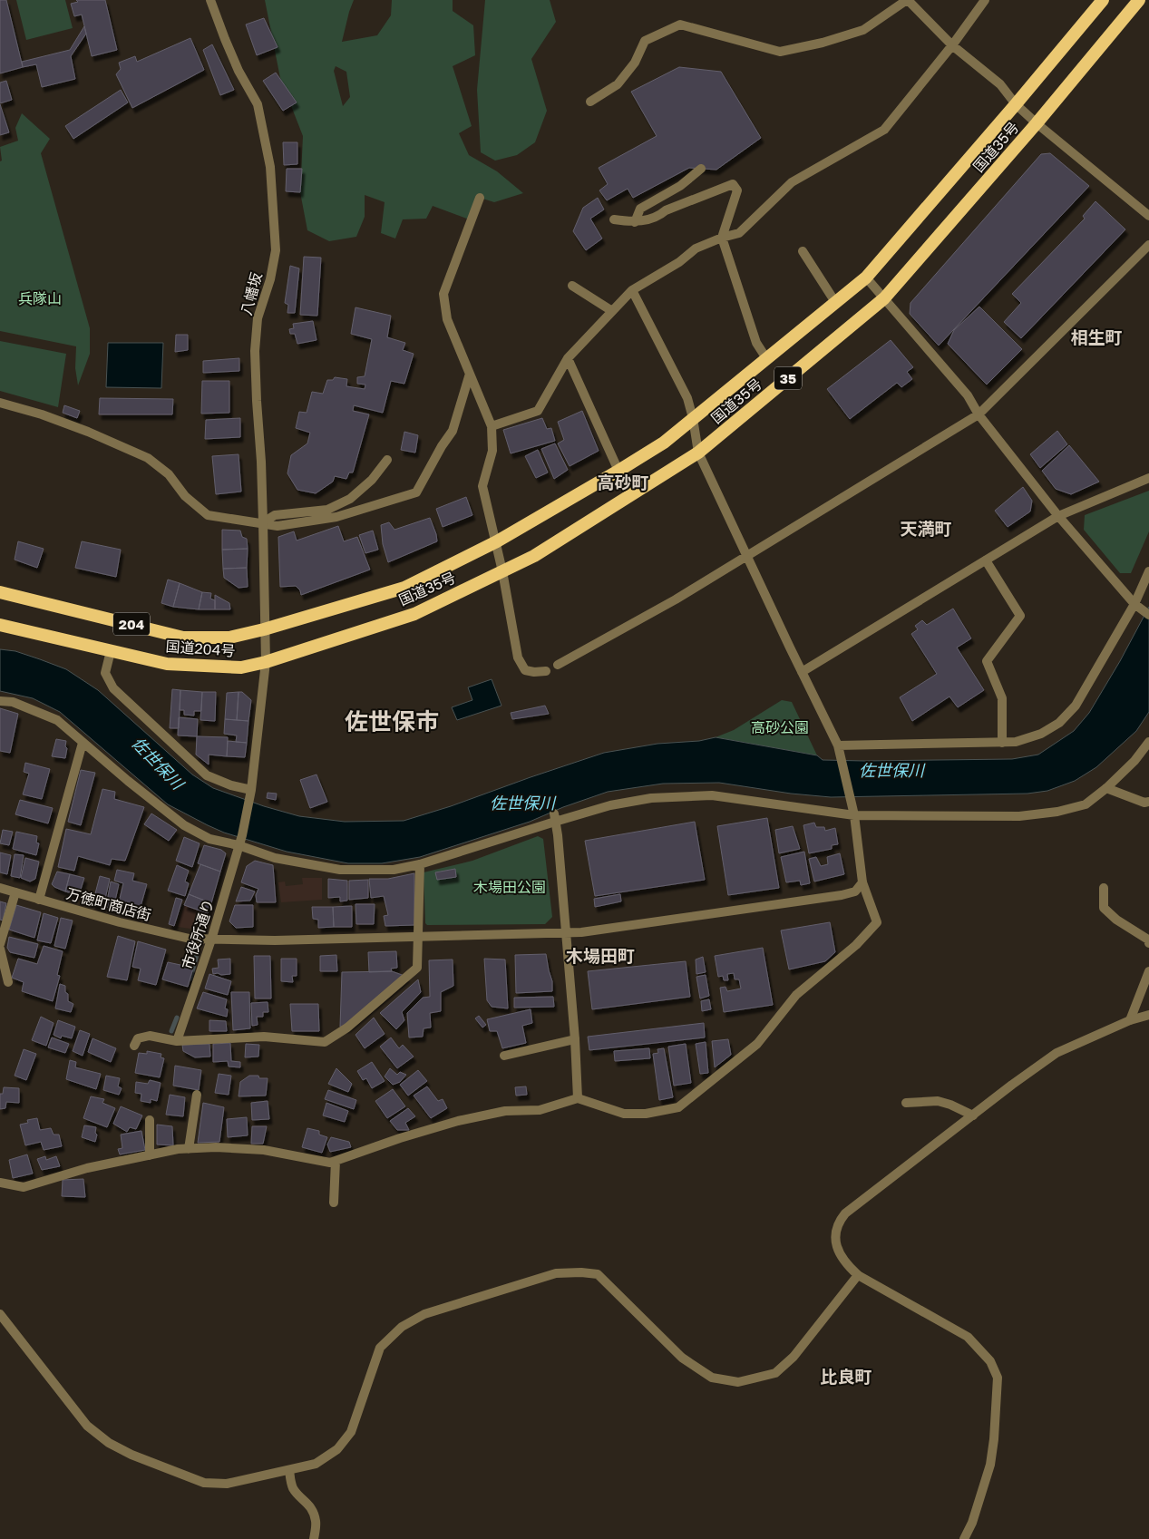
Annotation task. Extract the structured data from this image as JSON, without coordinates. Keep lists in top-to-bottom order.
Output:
{
  "streets": {
    "highway": [
      "国道35号",
      "35",
      "204",
      "国道204号"
    ],
    "street": ["八幡坂", "万徳町商店街", "市役所通り"]
  },
  "crossings": [
    ["国道35号", "国道204号"],
    ["八幡坂", "国道204号"],
    ["万徳町商店街", "市役所通り"]
  ],
  "districts": [
    "相生町",
    "高砂町",
    "天満町",
    "佐世保市",
    "木場田町",
    "比良町"
  ],
  "water": ["佐世保川"],
  "parks": ["兵隊山", "高砂公園", "木場田公園"]
}
